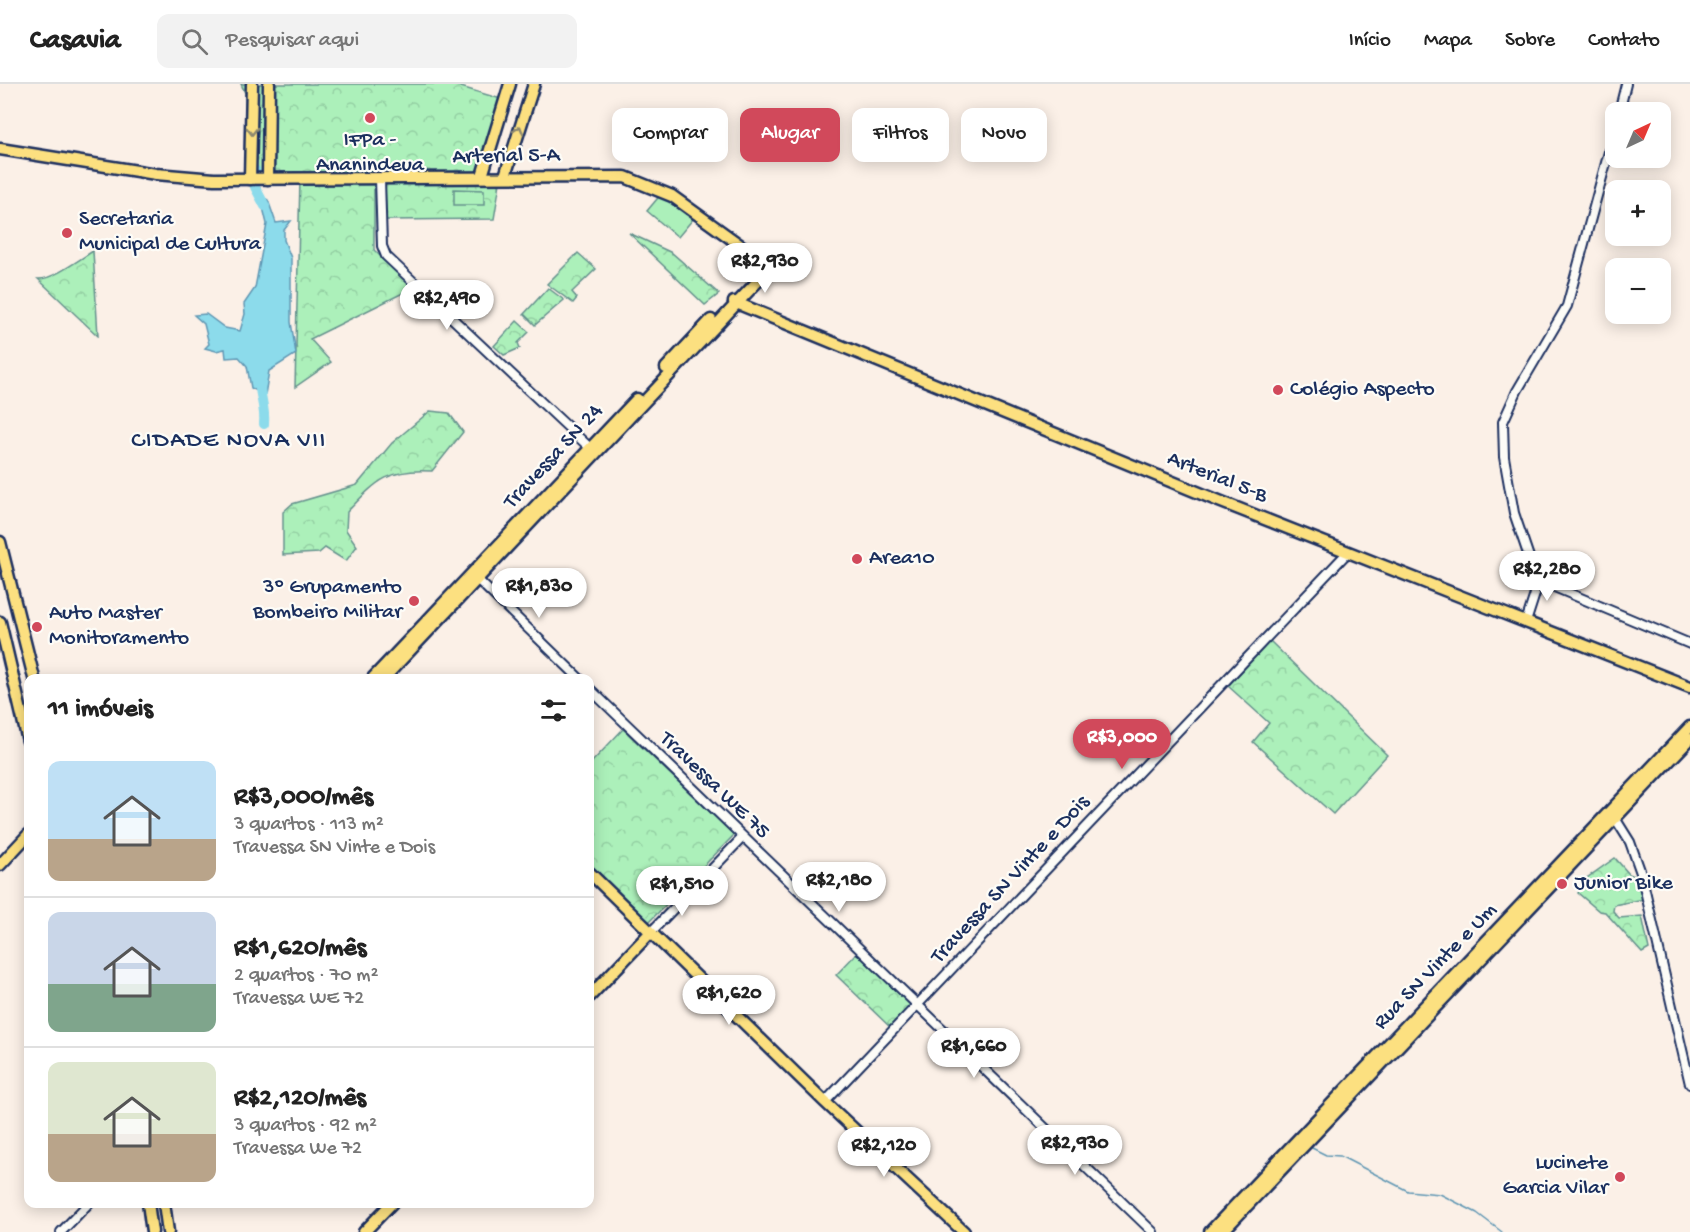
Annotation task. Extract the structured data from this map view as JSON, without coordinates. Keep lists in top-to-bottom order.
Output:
{
  "streets": {
    "main road": [
      "Arterial 5-A",
      "Travessa SN 24",
      "Arterial 5-B",
      "Rua SN Vinte e Um"
    ],
    "street": ["Travessa WE 75", "Travessa SN Vinte e Dois"]
  },
  "crossings": [
    ["Arterial 5-A", "Travessa SN 24"],
    ["Travessa SN 24", "Arterial 5-B"],
    ["Arterial 5-B", "Travessa SN Vinte e Dois"],
    ["Travessa WE 75", "Travessa SN Vinte e Dois"]
  ],
  "districts": ["CIDADE NOVA VII"],
  "places": [
    "IFPa - Ananindeua",
    "Secretaria Municipal de Cultura",
    "Colégio Aspecto",
    "Area10",
    "3º Grupamento Bombeiro Militar",
    "Auto Master Monitoramento",
    "Junior Bike",
    "Lucinete Garcia Vilar"
  ],
  "north": "top right",
  "page": {
    "header": "Casavia",
    "search": "Pesquisar aqui",
    "nav": [
      "Início",
      "Mapa",
      "Sobre",
      "Contato"
    ],
    "map_buttons": ["+", "−"],
    "chip": [
      "Comprar",
      "Alugar",
      "Filtros",
      "Novo"
    ],
    "price": [
      "R$2,930",
      "R$2,490",
      "R$2,280",
      "R$1,830",
      "R$3,000",
      "R$2,180",
      "R$1,510",
      "R$1,620",
      "R$1,660",
      "R$2,930",
      "R$2,120"
    ],
    "heading": "11 imóveis",
    "list": [
      {
        "name": "R$3,000/mês",
        "note": "3 quartos · 113 m² · Travessa SN Vinte e Dois"
      },
      {
        "name": "R$1,620/mês",
        "note": "2 quartos · 70 m² · Travessa WE 72"
      },
      {
        "name": "R$2,120/mês",
        "note": "3 quartos · 92 m² · Travessa We 72"
      }
    ]
  }
}
